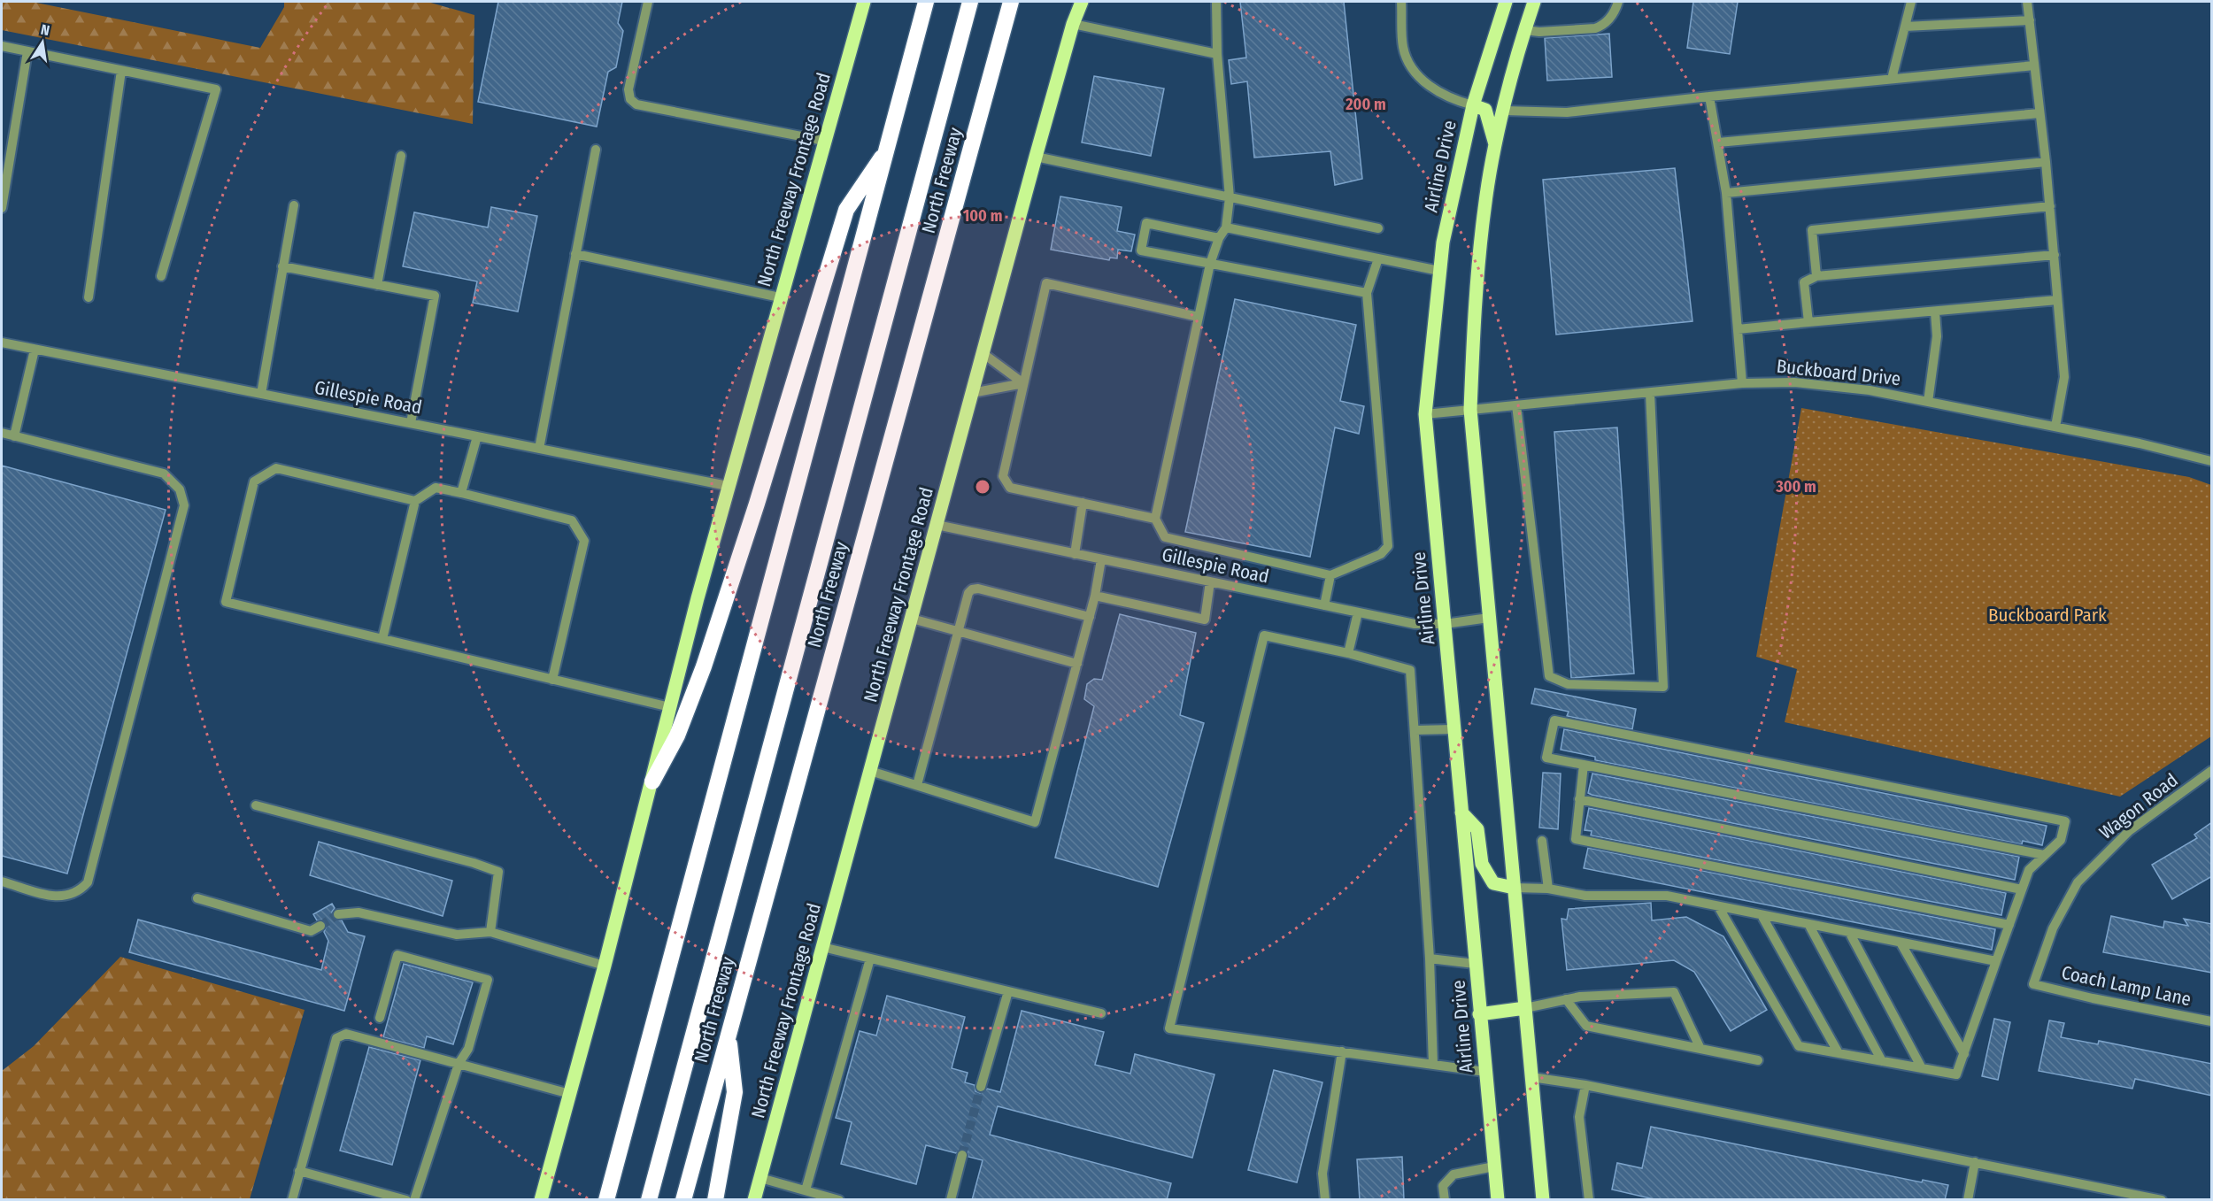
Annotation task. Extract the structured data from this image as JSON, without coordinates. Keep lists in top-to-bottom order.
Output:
{
  "streets": {
    "highway": ["North Freeway"],
    "main road": ["Airline Drive", "North Freeway Frontage Road"],
    "street": [
      "Buckboard Drive",
      "Gillespie Road",
      "Wagon Road",
      "Coach Lamp Lane"
    ]
  },
  "crossings": [
    ["Airline Drive", "Buckboard Drive"],
    ["Airline Drive", "Gillespie Road"],
    ["North Freeway Frontage Road", "Gillespie Road"],
    ["Wagon Road", "Coach Lamp Lane"]
  ],
  "parks": ["Buckboard Park"],
  "north": "top",
  "rings": ["200 m", "100 m", "300 m"]
}
